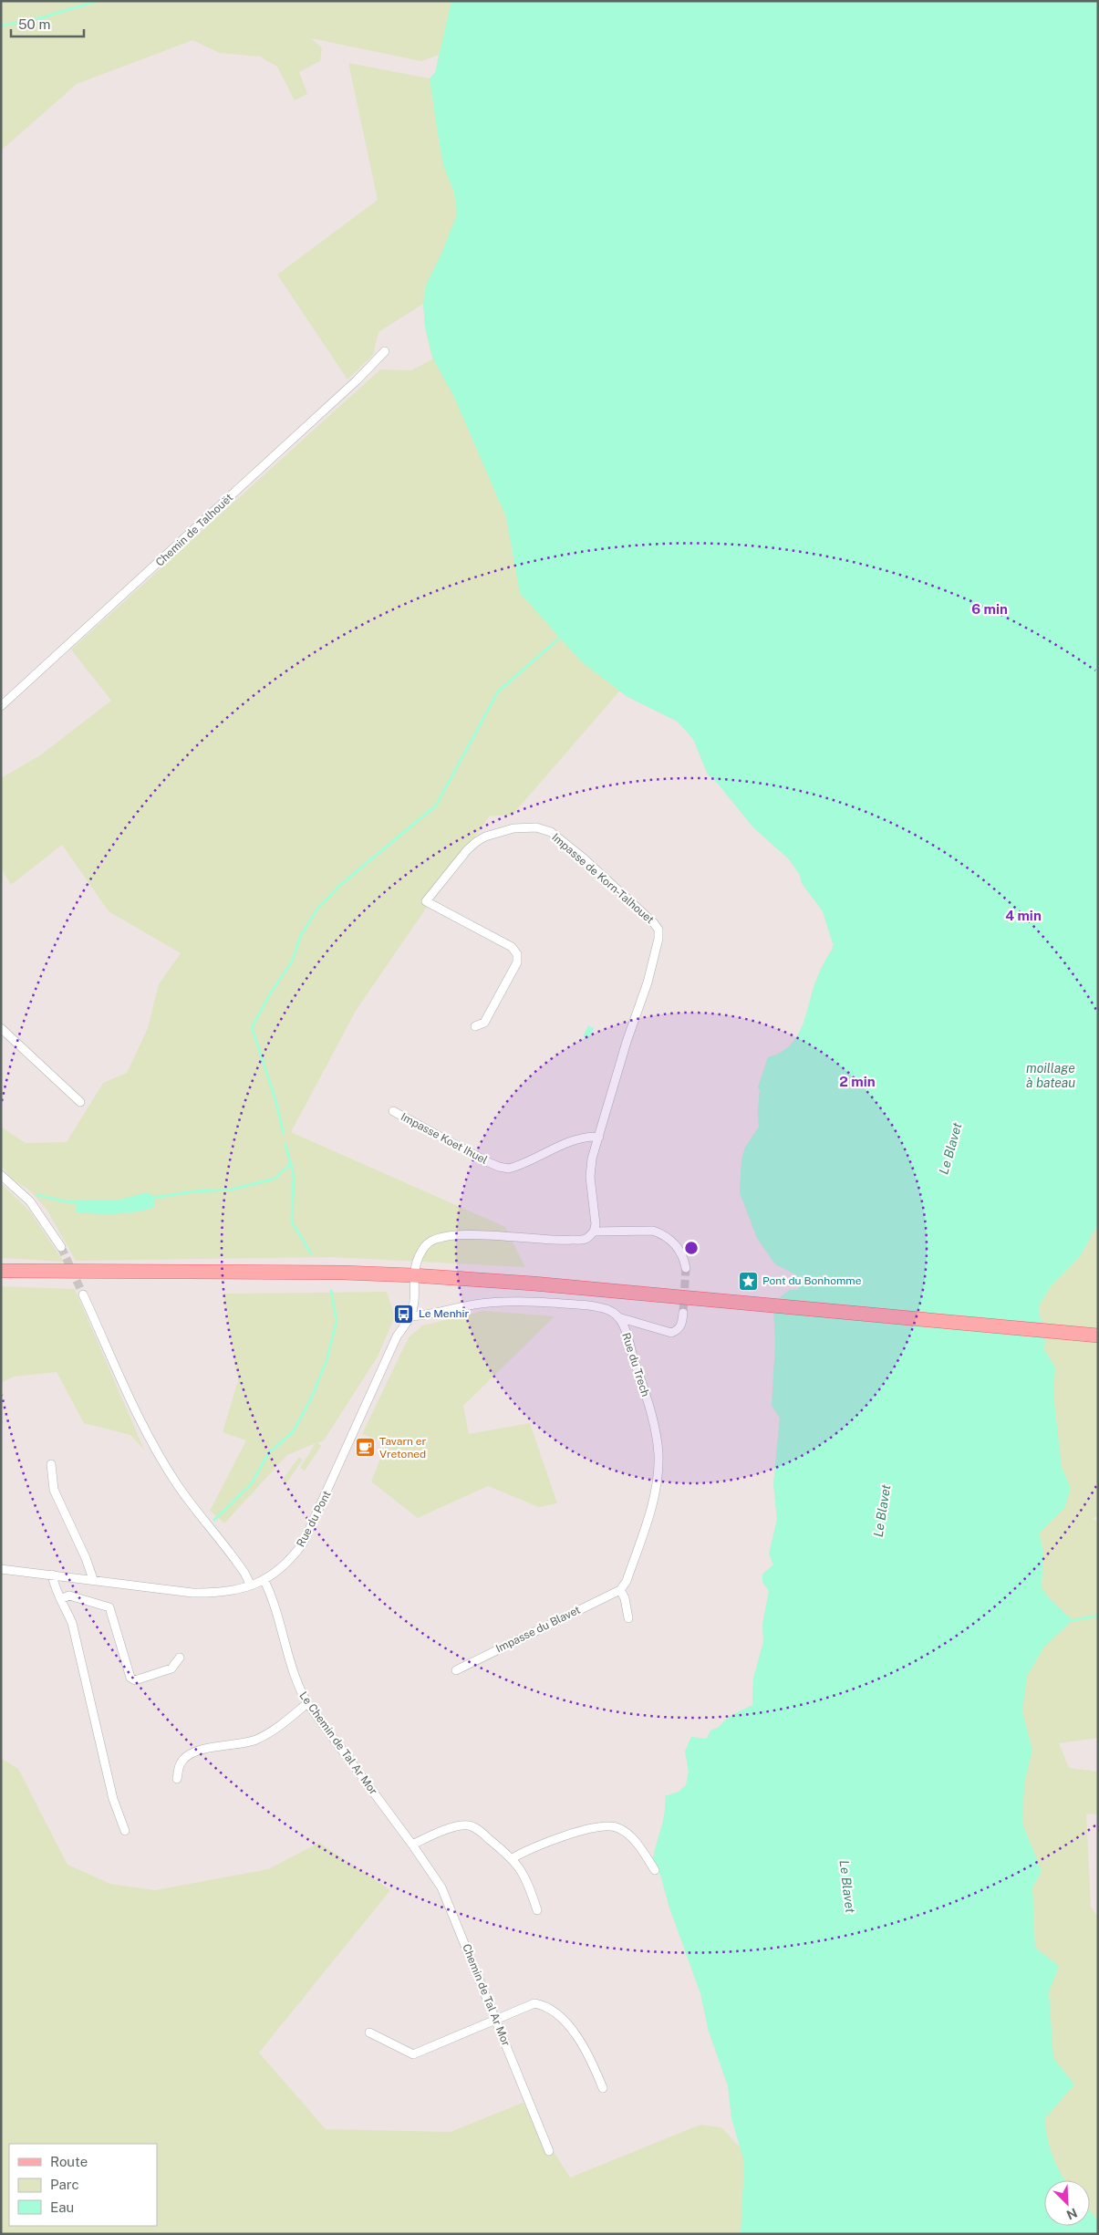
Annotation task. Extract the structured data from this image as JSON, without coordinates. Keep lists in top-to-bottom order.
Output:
{
  "streets": {
    "street": [
      "Chemin de Talhouët",
      "Impasse de Korn-Talhouet",
      "Impasse Koet Ihuel",
      "Rue du Trech",
      "Rue du Pont",
      "Impasse du Blavet",
      "Le Chemin de Tal Ar Mor",
      "Chemin de Tal Ar Mor"
    ]
  },
  "crossings": [
    ["Impasse de Korn-Talhouet", "Impasse Koet Ihuel"],
    ["Rue du Trech", "Rue du Pont"],
    ["Rue du Trech", "Impasse du Blavet"],
    ["Rue du Pont", "Le Chemin de Tal Ar Mor"],
    ["Le Chemin de Tal Ar Mor", "Chemin de Tal Ar Mor"]
  ],
  "water": ["moillage à bateau", "Le Blavet"],
  "places": {
    "place": ["Pont du Bonhomme"],
    "bus stop": ["Le Menhir"],
    "cafe": ["Tavarn er Vretoned"]
  },
  "legend": ["Route", "Parc", "Eau"],
  "scale_bar": "50 m",
  "north": "bottom right",
  "rings": ["6 min", "4 min", "2 min"]
}
